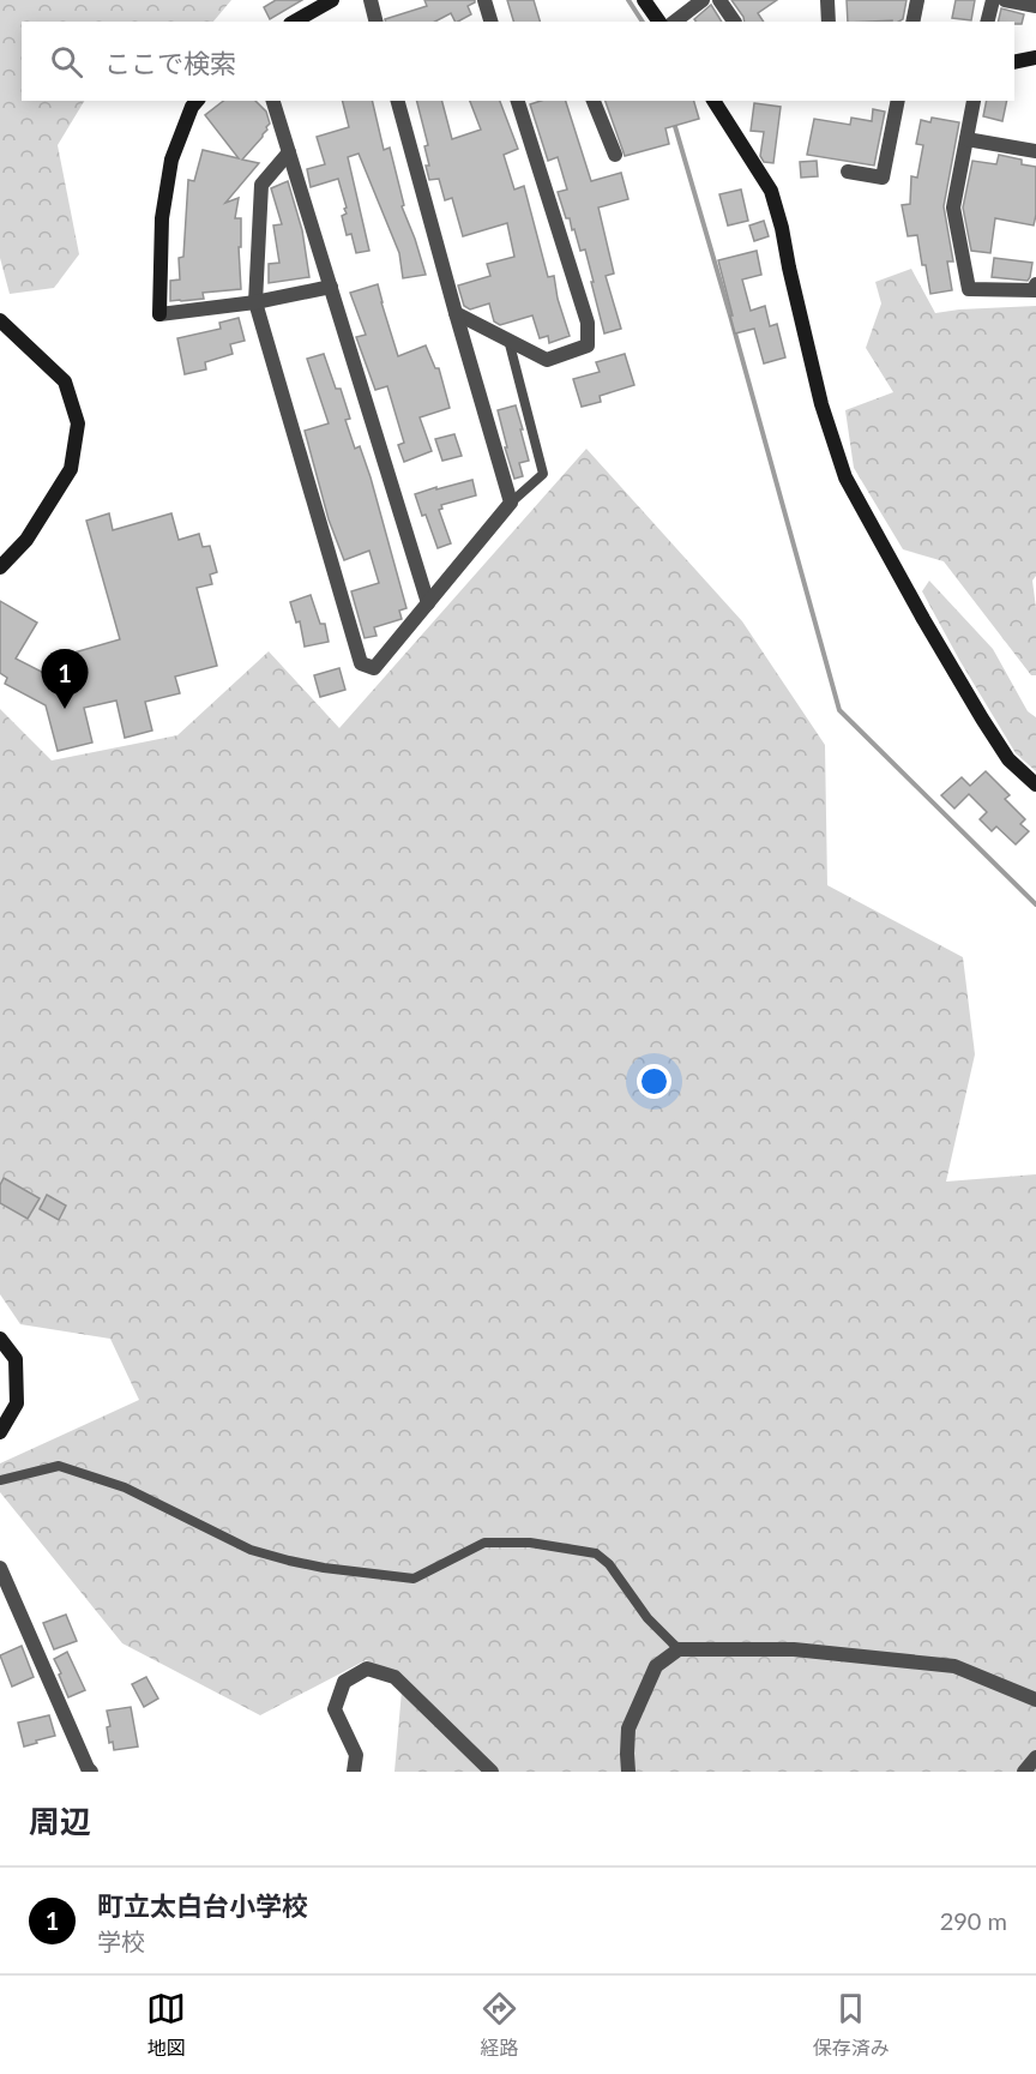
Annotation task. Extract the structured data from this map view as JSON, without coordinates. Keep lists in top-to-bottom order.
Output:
{
  "page": {
    "search": "ここで検索",
    "pins": "1",
    "heading": "周辺",
    "list": [
      {
        "mark": "1",
        "name": "町立太白台小学校",
        "note": "学校",
        "value": "290 m"
      }
    ],
    "nav": ["地図", "経路", "保存済み"]
  }
}
